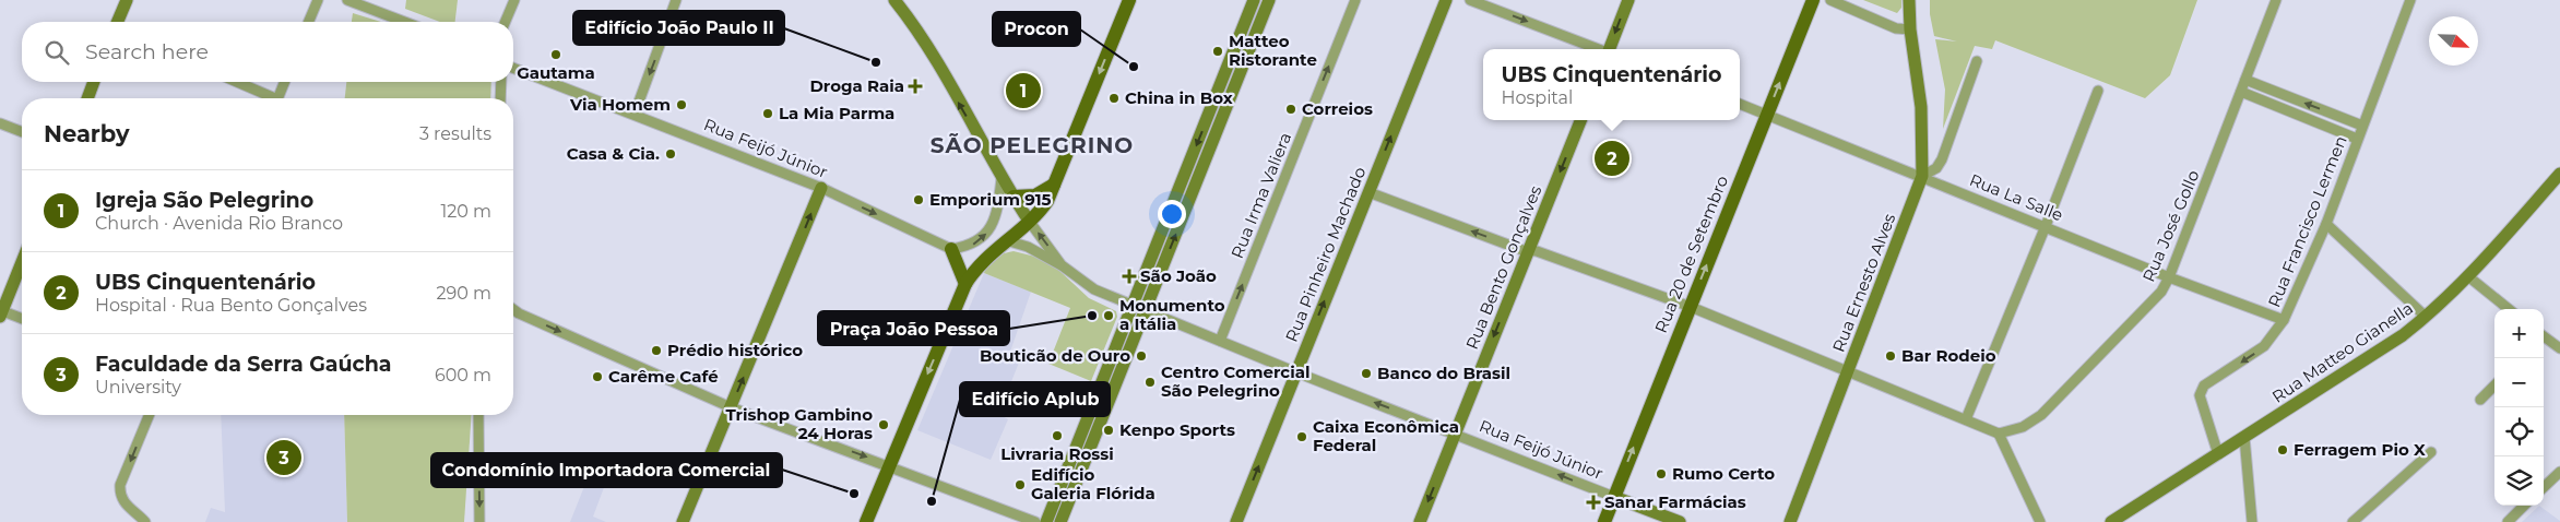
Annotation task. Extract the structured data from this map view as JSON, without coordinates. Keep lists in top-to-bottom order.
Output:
{
  "streets": {
    "main road": ["Rua 20 de Setembro"],
    "street": [
      "Rua Feijó Júnior",
      "Rua Irma Valiera",
      "Rua La Salle",
      "Rua Francisco Lermen",
      "Rua José Gollo",
      "Rua Pinheiro Machado",
      "Rua Bento Gonçalves",
      "Rua Ernesto Alves",
      "Rua Matteo Gianella"
    ]
  },
  "crossings": [
    ["Rua Feijó Júnior", "Rua Irma Valiera"],
    ["Rua Feijó Júnior", "Rua Pinheiro Machado"],
    ["Rua Feijó Júnior", "Rua 20 de Setembro"],
    ["Rua Feijó Júnior", "Rua Bento Gonçalves"],
    ["Rua La Salle", "Rua Francisco Lermen"],
    ["Rua La Salle", "Rua José Gollo"],
    ["Rua La Salle", "Rua 20 de Setembro"],
    ["Rua La Salle", "Rua Ernesto Alves"],
    ["Rua Francisco Lermen", "Rua Matteo Gianella"]
  ],
  "one_way": ["Rua Pinheiro Machado", "Rua 20 de Setembro", "Rua Bento Gonçalves"],
  "districts": ["SÃO PELEGRINO"],
  "places": {
    "other": [
      "Matteo Ristorante",
      "Gautama",
      "Edifício João Paulo II",
      "Procon",
      "China in Box",
      "Via Homem",
      "Correios",
      "La Mia Parma",
      "Casa & Cia.",
      "Emporium 915",
      "Praça João Pessoa",
      "Monumento a Itália",
      "Prédio histórico",
      "Bouticão de Ouro",
      "Bar Rodeio",
      "Banco do Brasil",
      "Carême Café",
      "Centro Comercial São Pelegrino",
      "Trishop Gambino 24 Horas",
      "Kenpo Sports",
      "Livraria Rossi",
      "Caixa Econômica Federal",
      "Ferragem Pio X",
      "Rumo Certo",
      "Edifício Galeria Flórida",
      "Condomínio Importadora Comercial",
      "Edifício Aplub"
    ],
    "health": ["Droga Raia", "São João", "Sanar Farmácias"]
  },
  "north": "bottom right",
  "page": {
    "search": "Search here",
    "popup": ["UBS Cinquentenário", "Hospital"],
    "pins": ["1", "2", "3"],
    "heading": ["Nearby", "3 results"],
    "list": [
      {
        "mark": "1",
        "name": "Igreja São Pelegrino",
        "note": "Church · Avenida Rio Branco",
        "value": "120 m"
      },
      {
        "mark": "2",
        "name": "UBS Cinquentenário",
        "note": "Hospital · Rua Bento Gonçalves",
        "value": "290 m"
      },
      {
        "mark": "3",
        "name": "Faculdade da Serra Gaúcha",
        "note": "University",
        "value": "600 m"
      }
    ],
    "map_buttons": ["+", "−"]
  }
}
